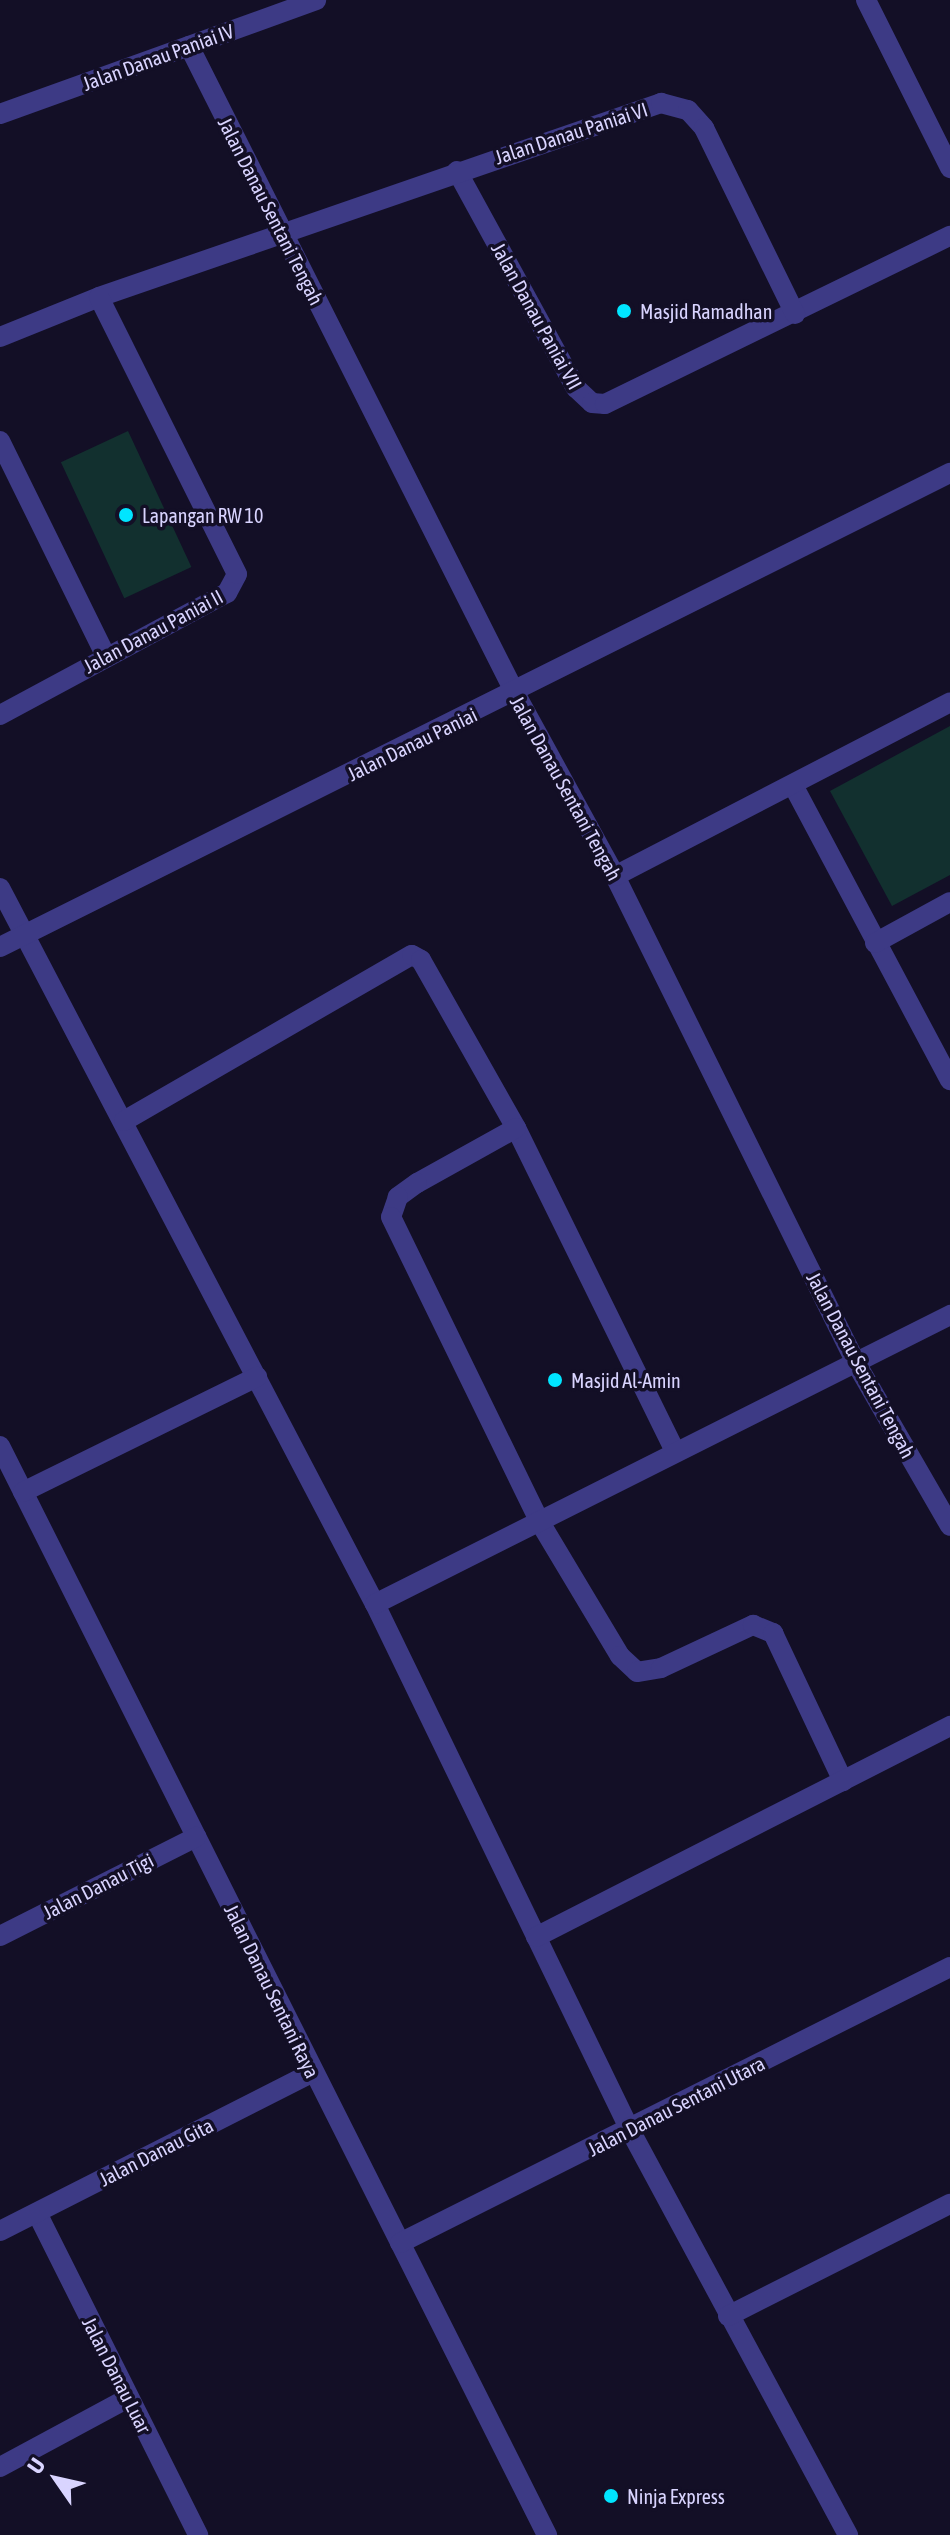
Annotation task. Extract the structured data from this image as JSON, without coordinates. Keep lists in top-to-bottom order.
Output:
{
  "streets": {
    "street": [
      "Jalan Danau Paniai IV",
      "Jalan Danau Paniai VI",
      "Jalan Danau Sentani Tengah",
      "Jalan Danau Paniai VII",
      "Jalan Danau Paniai II",
      "Jalan Danau Paniai",
      "Jalan Danau Tigi",
      "Jalan Danau Sentani Raya",
      "Jalan Danau Sentani Utara",
      "Jalan Danau Gita",
      "Jalan Danau Luar"
    ]
  },
  "crossings": [
    ["Jalan Danau Paniai IV", "Jalan Danau Sentani Tengah"],
    ["Jalan Danau Paniai VI", "Jalan Danau Sentani Tengah"],
    ["Jalan Danau Paniai VI", "Jalan Danau Paniai VII"],
    ["Jalan Danau Paniai VI", "Jalan Danau Paniai II"],
    ["Jalan Danau Sentani Tengah", "Jalan Danau Paniai"],
    ["Jalan Danau Tigi", "Jalan Danau Sentani Raya"],
    ["Jalan Danau Sentani Raya", "Jalan Danau Sentani Utara"],
    ["Jalan Danau Sentani Raya", "Jalan Danau Gita"],
    ["Jalan Danau Gita", "Jalan Danau Luar"]
  ],
  "places": [
    "Masjid Ramadhan",
    "Lapangan RW 10",
    "Masjid Al-Amin",
    "Ninja Express"
  ],
  "north": "top left"
}
